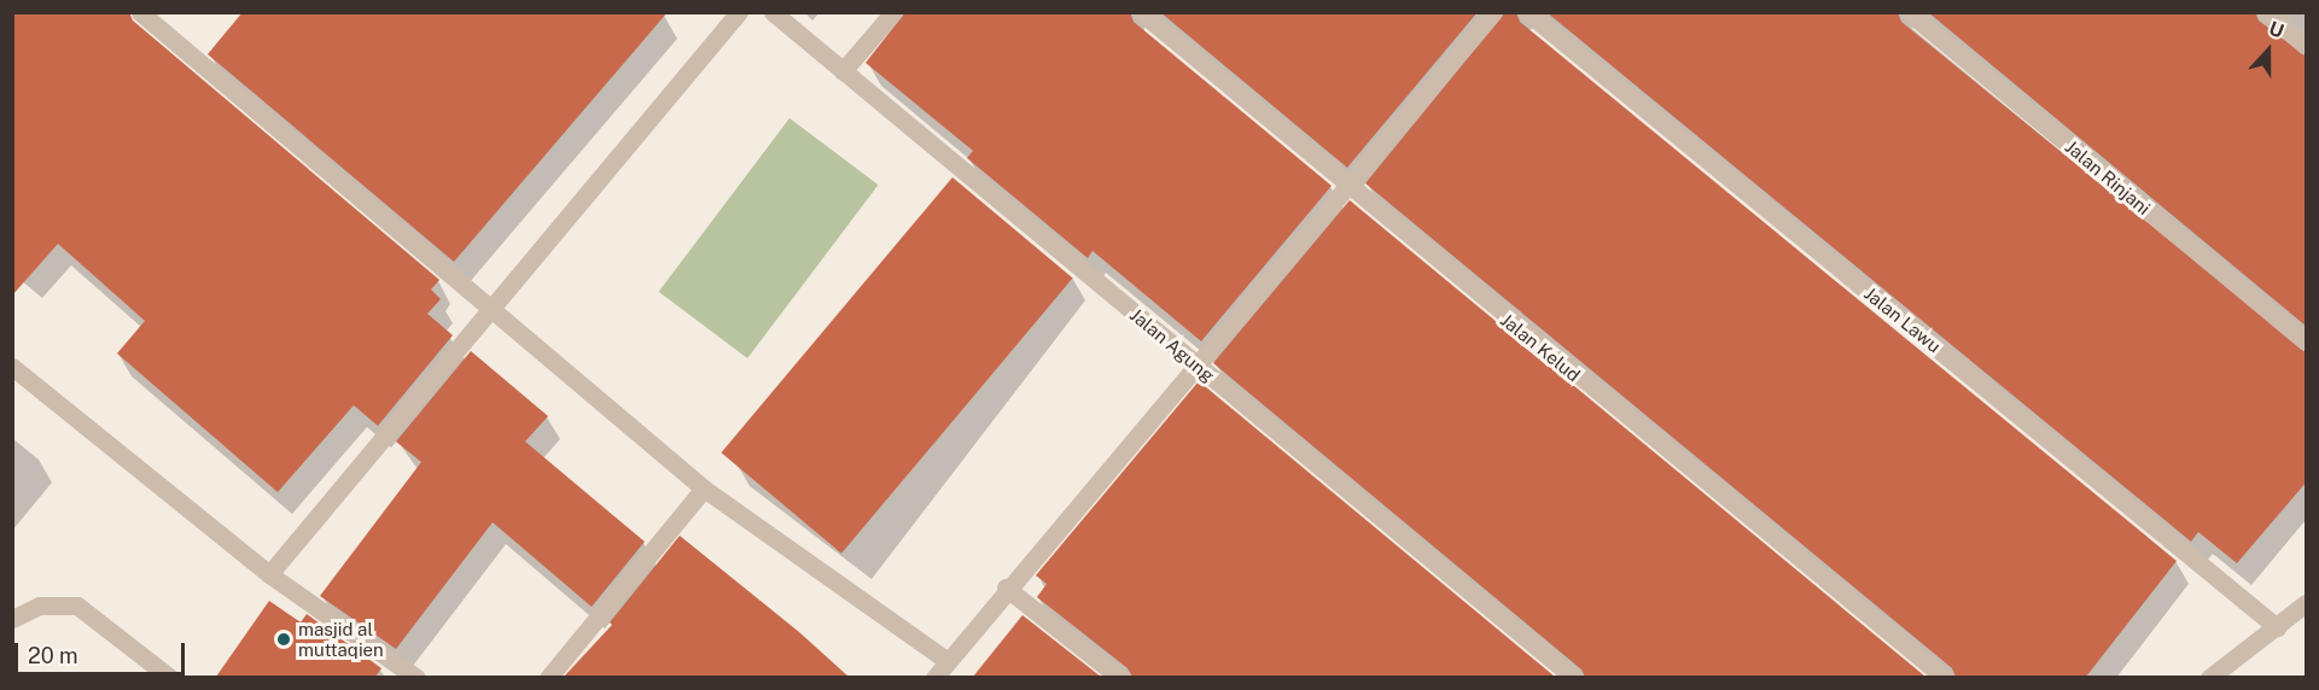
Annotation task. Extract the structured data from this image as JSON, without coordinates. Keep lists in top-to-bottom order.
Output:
{
  "streets": {
    "street": [
      "Jalan Rinjani",
      "Jalan Lawu",
      "Jalan Agung",
      "Jalan Kelud"
    ]
  },
  "places": ["masjid al muttaqien"],
  "scale_bar": "20 m",
  "north": "top"
}
